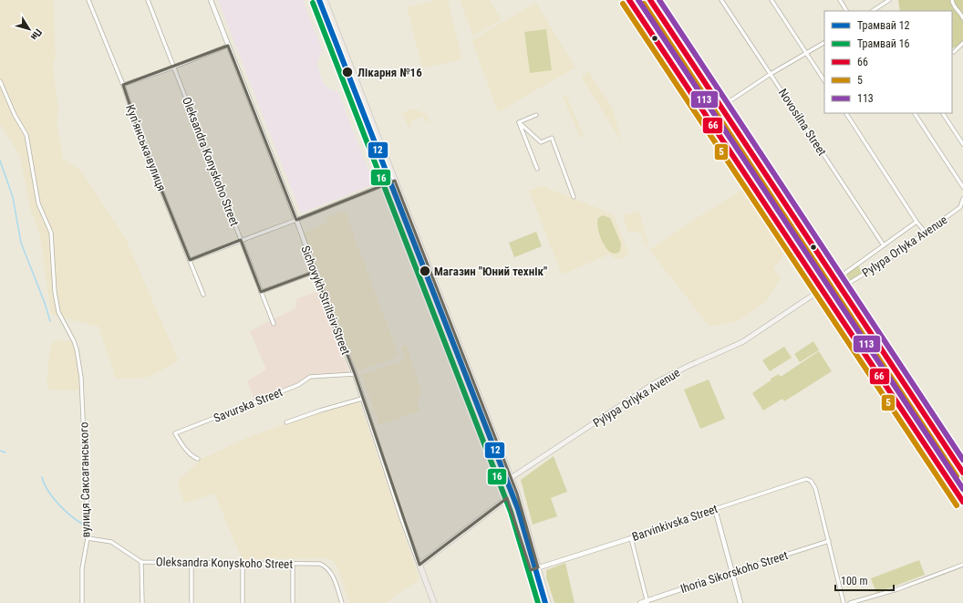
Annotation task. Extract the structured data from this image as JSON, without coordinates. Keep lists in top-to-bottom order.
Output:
{
  "streets": {
    "main road": ["Pylypa Orlyka Avenue", "Sichovykh Striltsiv Street"],
    "street": [
      "Novosilna Street",
      "Купʼянська вулиця",
      "Oleksandra Konyskoho Street",
      "Savurska Street",
      "вулиця Саксаганського",
      "Barvinkivska Street",
      "Ihoria Sikorskoho Street"
    ]
  },
  "crossings": [
    ["Novosilna Street", "Pylypa Orlyka Avenue"],
    ["Oleksandra Konyskoho Street", "вулиця Саксаганського"],
    ["Sichovykh Striltsiv Street", "Savurska Street"],
    ["Barvinkivska Street", "Ihoria Sikorskoho Street"]
  ],
  "places": ["Лікарня №16", "Магазин \"Юний технік\""],
  "lines": [
    "tram line 12",
    "transit line 66",
    "transit line 113",
    "tram line 16",
    "transit line 5"
  ],
  "legend": [
    "Трамвай 12",
    "Трамвай 16",
    "66",
    "5",
    "113"
  ],
  "scale_bar": "100 m",
  "north": "bottom right"
}
